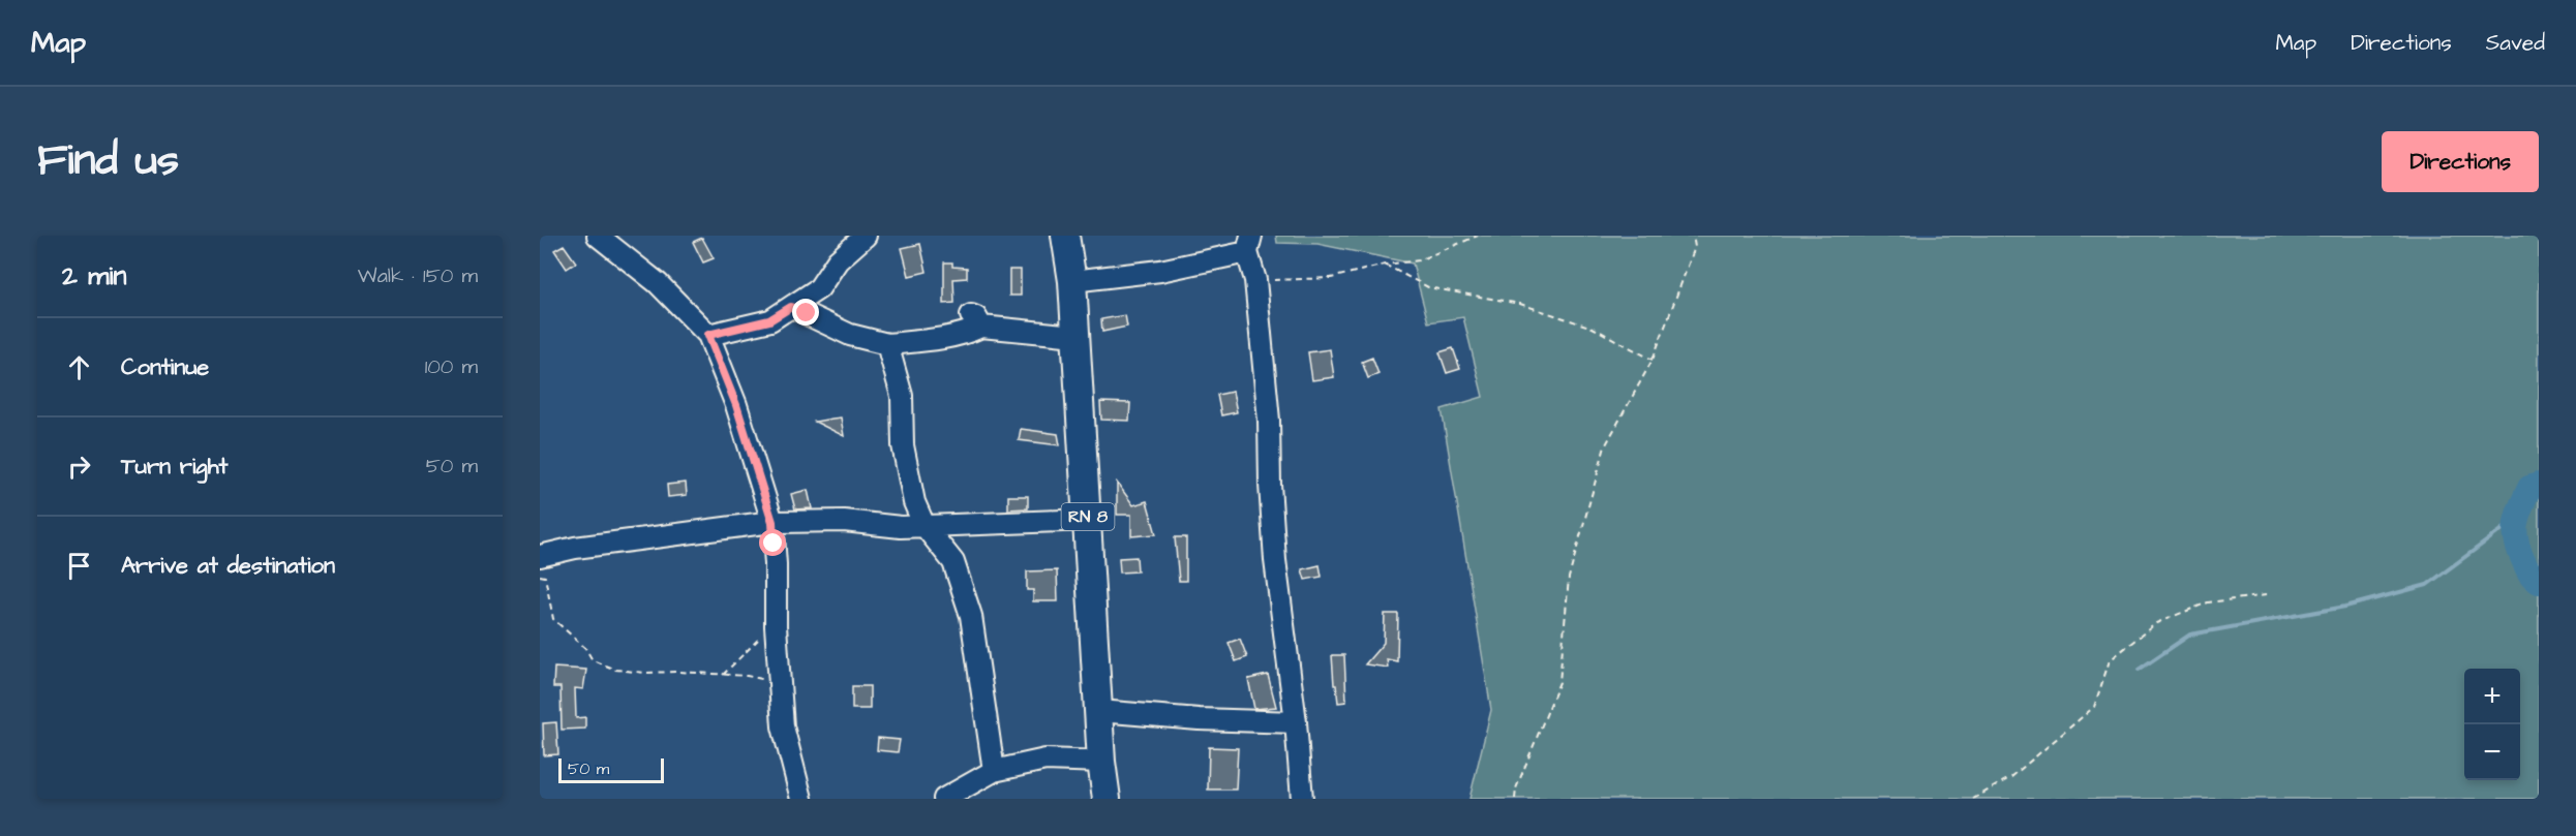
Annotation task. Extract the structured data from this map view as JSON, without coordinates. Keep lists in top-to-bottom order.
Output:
{
  "streets": {
    "main road": ["RN 8"]
  },
  "scale_bar": "50 m",
  "page": {
    "header": "Map",
    "nav": ["Map", "Directions", "Saved"],
    "title": "Find us",
    "buttons": "Directions",
    "heading": ["2 min", "Walk · 150 m"],
    "list": [
      ["Continue", "100 m"],
      ["Turn right", "50 m"],
      "Arrive at destination"
    ],
    "map_buttons": ["+", "−"],
    "scale": "50 m"
  }
}
